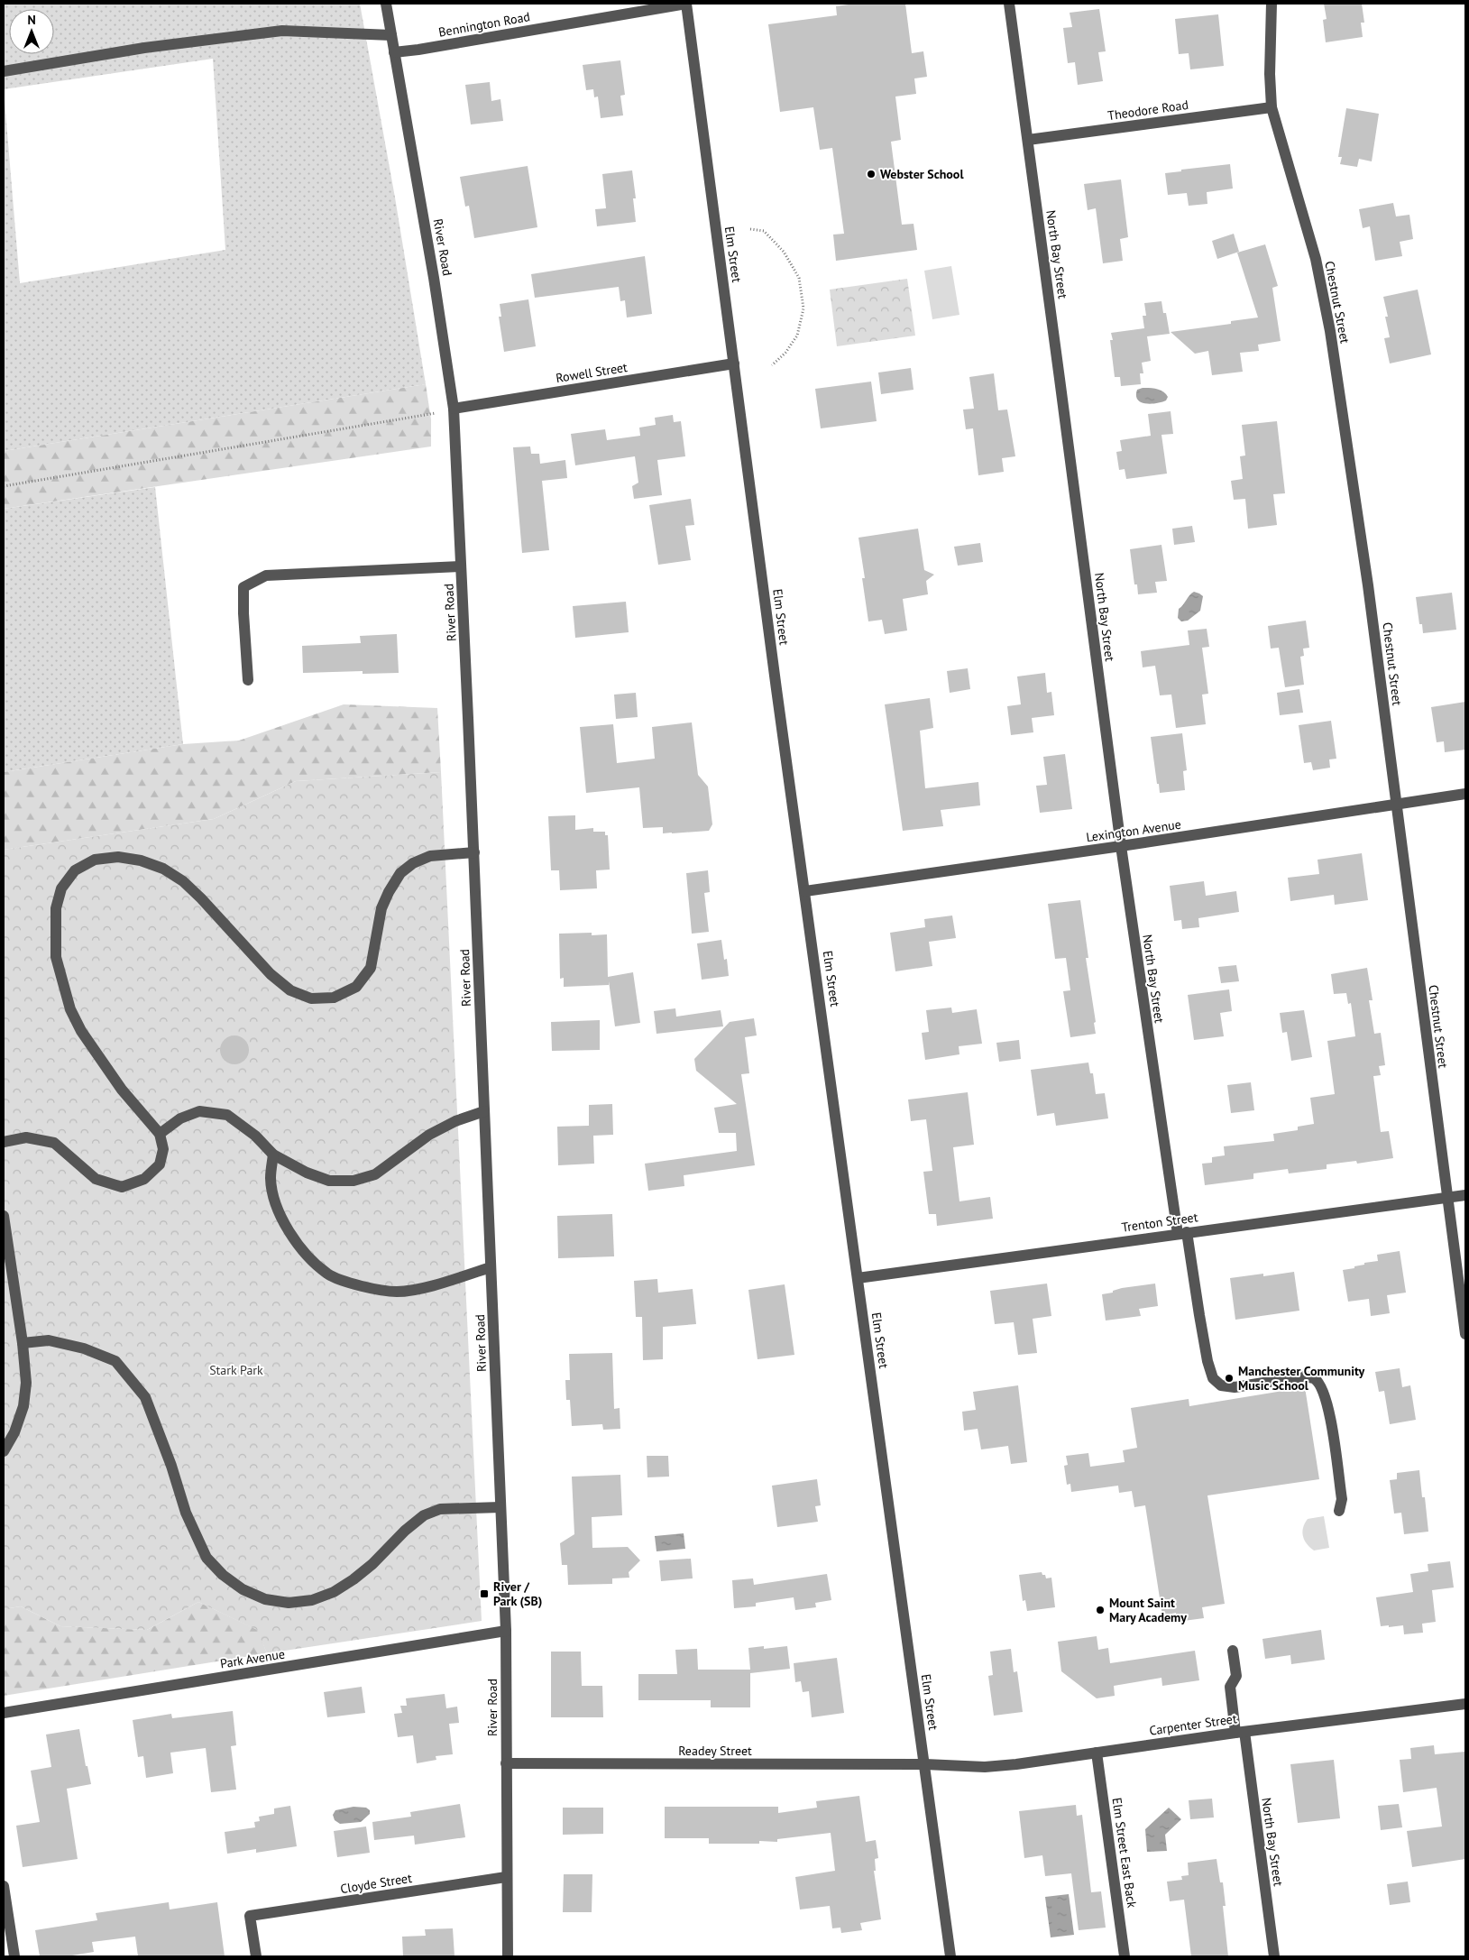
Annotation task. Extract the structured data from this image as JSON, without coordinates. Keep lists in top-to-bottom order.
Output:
{
  "streets": {
    "street": [
      "Bennington Road",
      "Theodore Road",
      "River Road",
      "Elm Street",
      "North Bay Street",
      "Chestnut Street",
      "Rowell Street",
      "Lexington Avenue",
      "Trenton Street",
      "Park Avenue",
      "Carpenter Street",
      "Readey Street",
      "Elm Street East Back",
      "Cloyde Street"
    ]
  },
  "crossings": [
    ["Bennington Road", "River Road"],
    ["Bennington Road", "Elm Street"],
    ["Theodore Road", "North Bay Street"],
    ["Theodore Road", "Chestnut Street"],
    ["River Road", "Rowell Street"],
    ["River Road", "Park Avenue"],
    ["River Road", "Readey Street"],
    ["River Road", "Cloyde Street"],
    ["Elm Street", "Rowell Street"],
    ["Elm Street", "Lexington Avenue"],
    ["Elm Street", "Trenton Street"],
    ["Elm Street", "Carpenter Street"],
    ["Elm Street", "Readey Street"],
    ["North Bay Street", "Lexington Avenue"],
    ["North Bay Street", "Trenton Street"],
    ["North Bay Street", "Carpenter Street"],
    ["Chestnut Street", "Lexington Avenue"],
    ["Chestnut Street", "Trenton Street"],
    ["Carpenter Street", "Readey Street"],
    ["Carpenter Street", "Elm Street East Back"]
  ],
  "parks": ["Stark Park"],
  "places": {
    "other": ["Webster School", "Manchester Community Music School", "Mount Saint Mary Academy"],
    "transit": ["River / Park (SB)"]
  },
  "north": "top"
}
